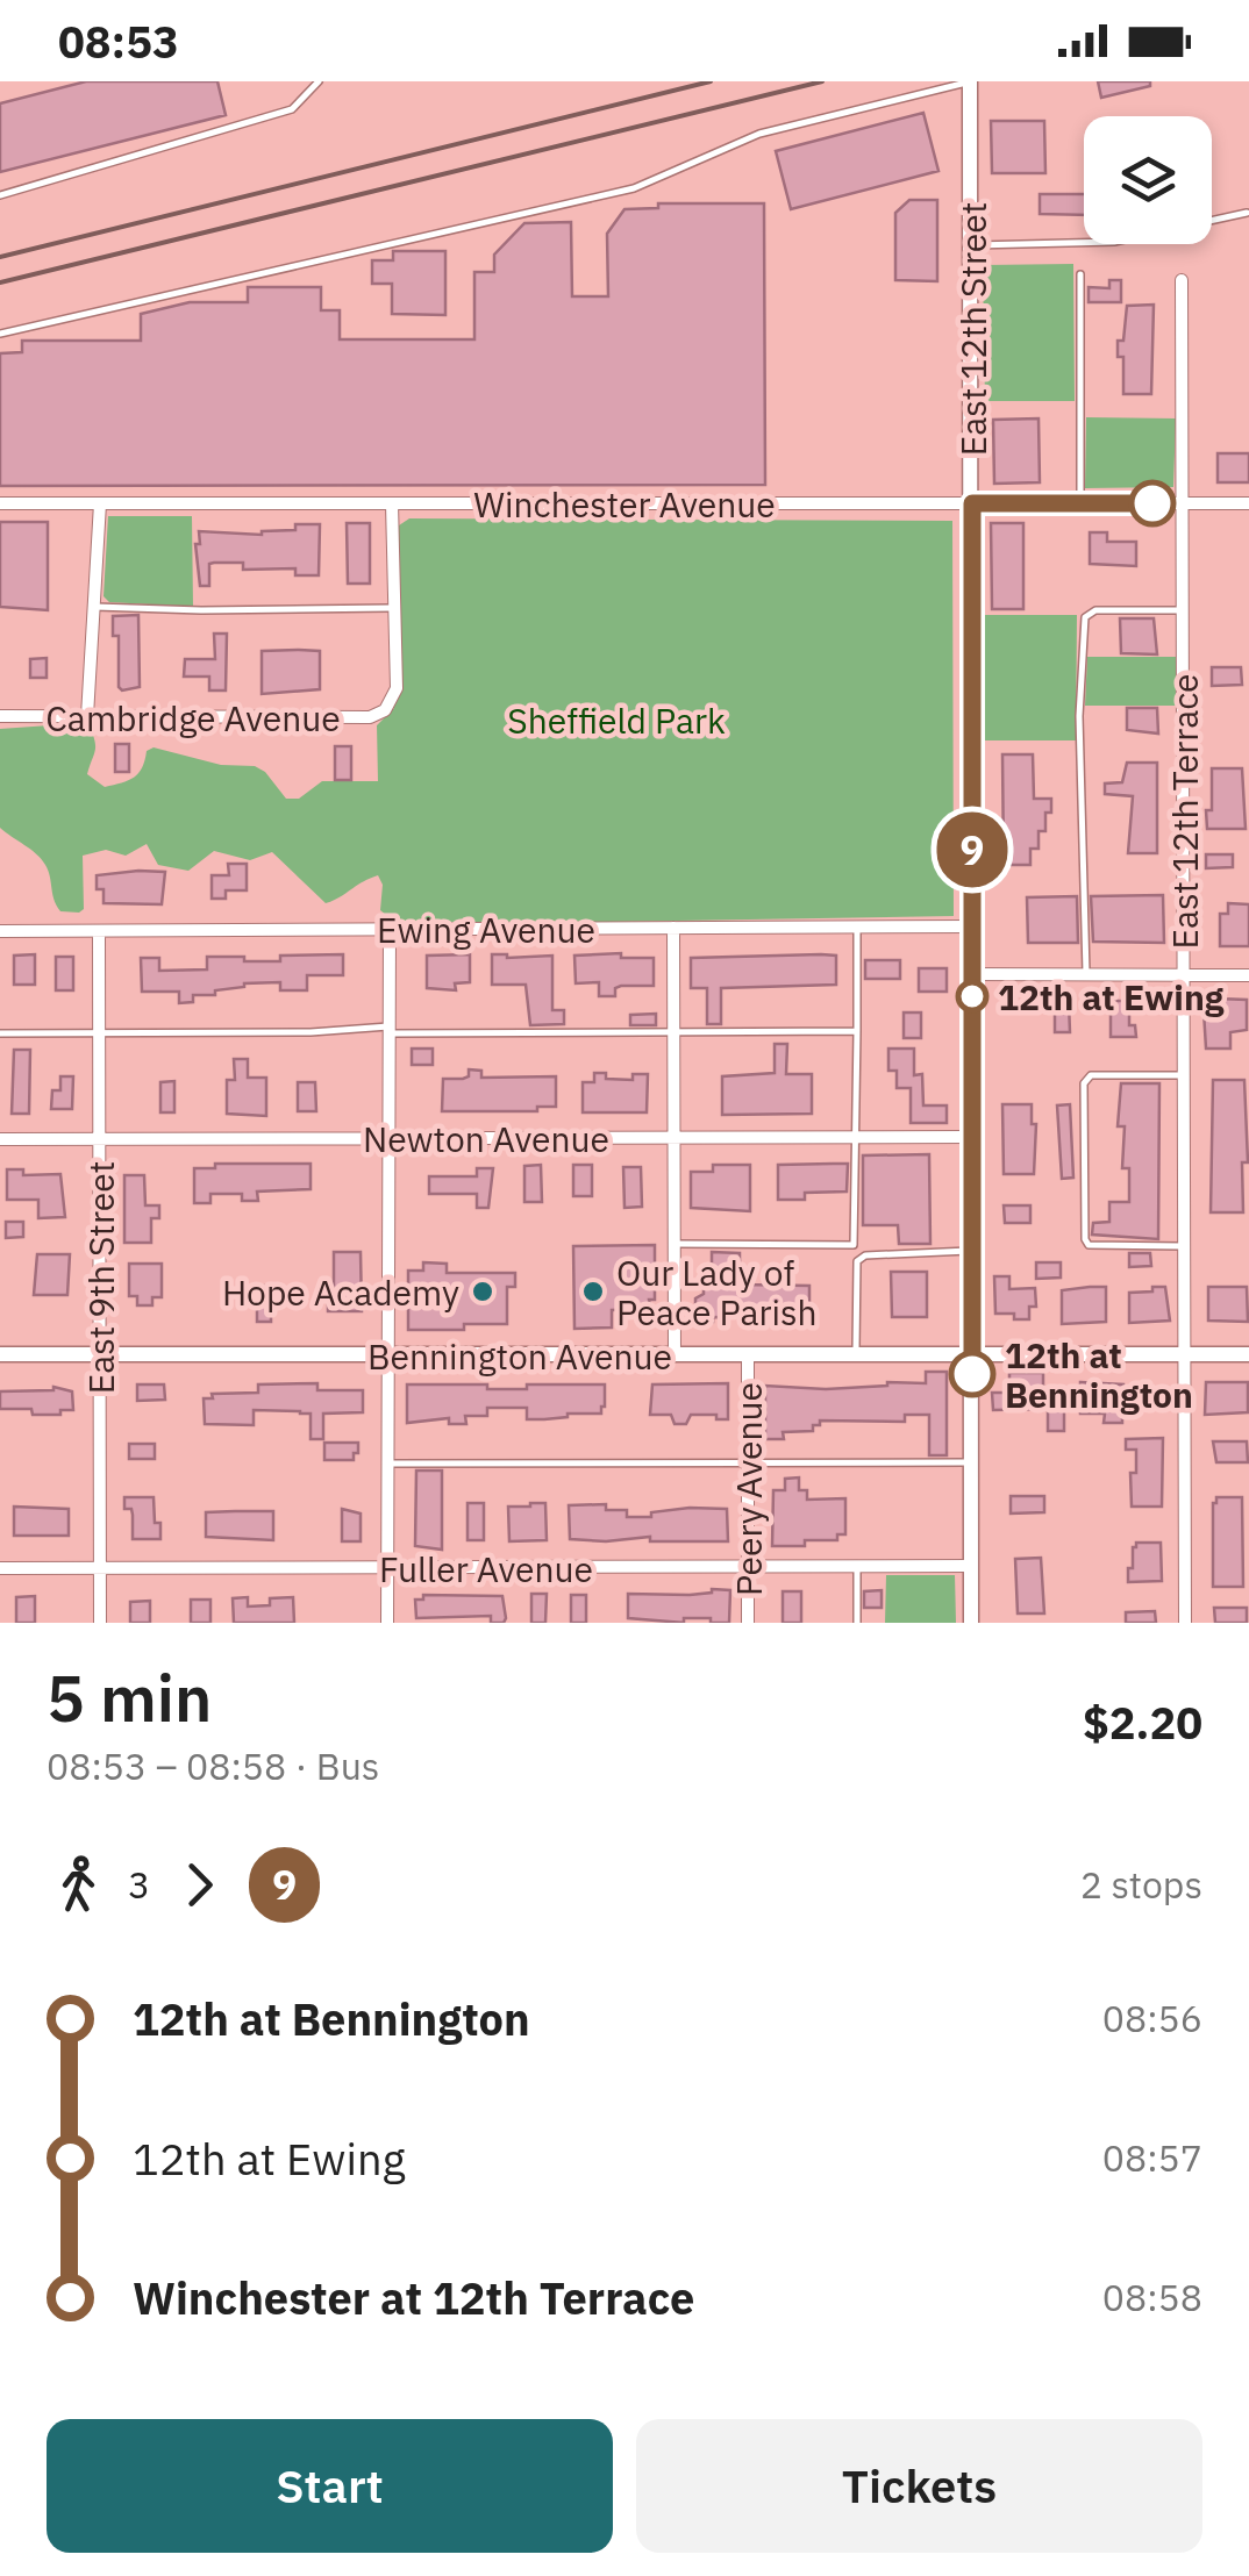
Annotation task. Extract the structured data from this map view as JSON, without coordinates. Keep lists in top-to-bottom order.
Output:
{
  "streets": {
    "street": [
      "East 12th Street",
      "Winchester Avenue",
      "Cambridge Avenue",
      "East 12th Terrace",
      "Ewing Avenue",
      "Newton Avenue",
      "East 9th Street",
      "Bennington Avenue",
      "Peery Avenue",
      "Fuller Avenue"
    ]
  },
  "crossings": [
    ["East 12th Street", "Winchester Avenue"],
    ["East 12th Street", "Ewing Avenue"],
    ["East 12th Street", "Newton Avenue"],
    ["East 12th Street", "Bennington Avenue"],
    ["East 12th Street", "Fuller Avenue"],
    ["Winchester Avenue", "East 12th Terrace"],
    ["East 12th Terrace", "Bennington Avenue"],
    ["Ewing Avenue", "East 9th Street"],
    ["Newton Avenue", "East 9th Street"],
    ["East 9th Street", "Bennington Avenue"],
    ["East 9th Street", "Fuller Avenue"],
    ["Bennington Avenue", "Peery Avenue"],
    ["Peery Avenue", "Fuller Avenue"]
  ],
  "parks": ["Sheffield Park"],
  "places": [
    "12th at Ewing",
    "Hope Academy",
    "Our Lady of Peace Parish",
    "12th at Bennington"
  ],
  "lines": ["bus line 9"],
  "page": {
    "status": "08:53",
    "on_map": "9",
    "heading": ["5 min", "08:53 – 08:58 · Bus", "$2.20"],
    "legs": ["3", "9", "2 stops"],
    "list": [
      {
        "name": "12th at Bennington",
        "value": "08:56"
      },
      {
        "name": "12th at Ewing",
        "value": "08:57"
      },
      {
        "name": "Winchester at 12th Terrace",
        "value": "08:58"
      }
    ],
    "buttons": ["Start", "Tickets"]
  }
}
